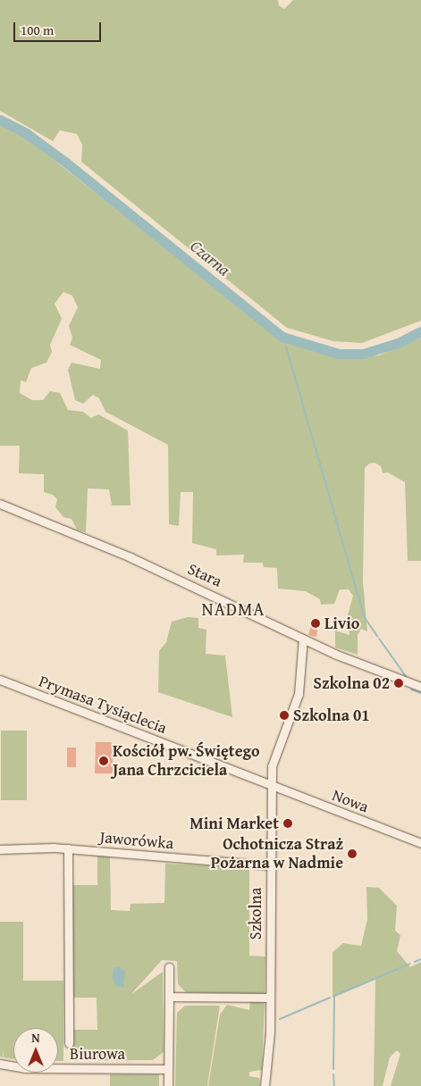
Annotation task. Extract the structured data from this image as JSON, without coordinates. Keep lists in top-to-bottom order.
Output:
{
  "streets": {
    "street": [
      "Stara",
      "Prymasa Tysiąclecia",
      "Nowa",
      "Jaworówka",
      "Szkolna",
      "Biurowa"
    ]
  },
  "crossings": [
    ["Stara", "Szkolna"],
    ["Prymasa Tysiąclecia", "Nowa"],
    ["Prymasa Tysiąclecia", "Szkolna"],
    ["Nowa", "Szkolna"],
    ["Jaworówka", "Szkolna"]
  ],
  "districts": ["NADMA"],
  "water": ["Czarna"],
  "places": [
    "Livio",
    "Szkolna 02",
    "Szkolna 01",
    "Kościół pw. Świętego Jana Chrzciciela",
    "Mini Market",
    "Ochotnicza Straż Pożarna w Nadmie"
  ],
  "scale_bar": "100 m",
  "north": "top"
}
